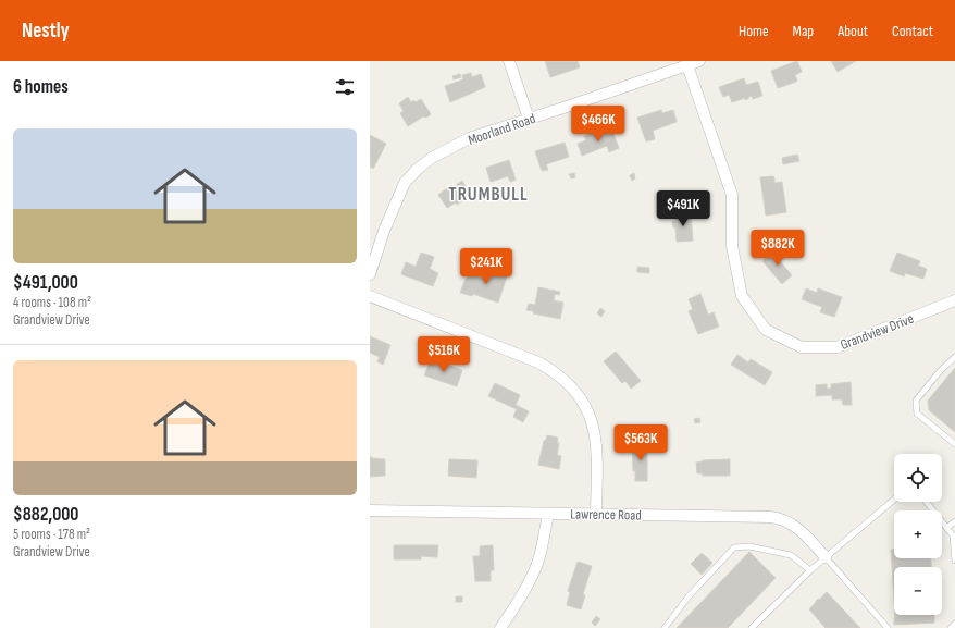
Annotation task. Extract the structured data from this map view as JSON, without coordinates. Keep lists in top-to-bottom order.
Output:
{
  "streets": {
    "street": ["Moorland Road", "Grandview Drive", "Lawrence Road"]
  },
  "crossings": [
    ["Moorland Road", "Grandview Drive"]
  ],
  "districts": ["TRUMBULL"],
  "page": {
    "header": "Nestly",
    "nav": [
      "Home",
      "Map",
      "About",
      "Contact"
    ],
    "heading": "6 homes",
    "price": [
      "$466K",
      "$491K",
      "$882K",
      "$241K",
      "$516K",
      "$563K"
    ],
    "list": [
      {
        "name": "$491,000",
        "note": "4 rooms · 108 m² · Grandview Drive"
      },
      {
        "name": "$882,000",
        "note": "5 rooms · 178 m² · Grandview Drive"
      }
    ],
    "map_buttons": ["+", "−"]
  }
}
